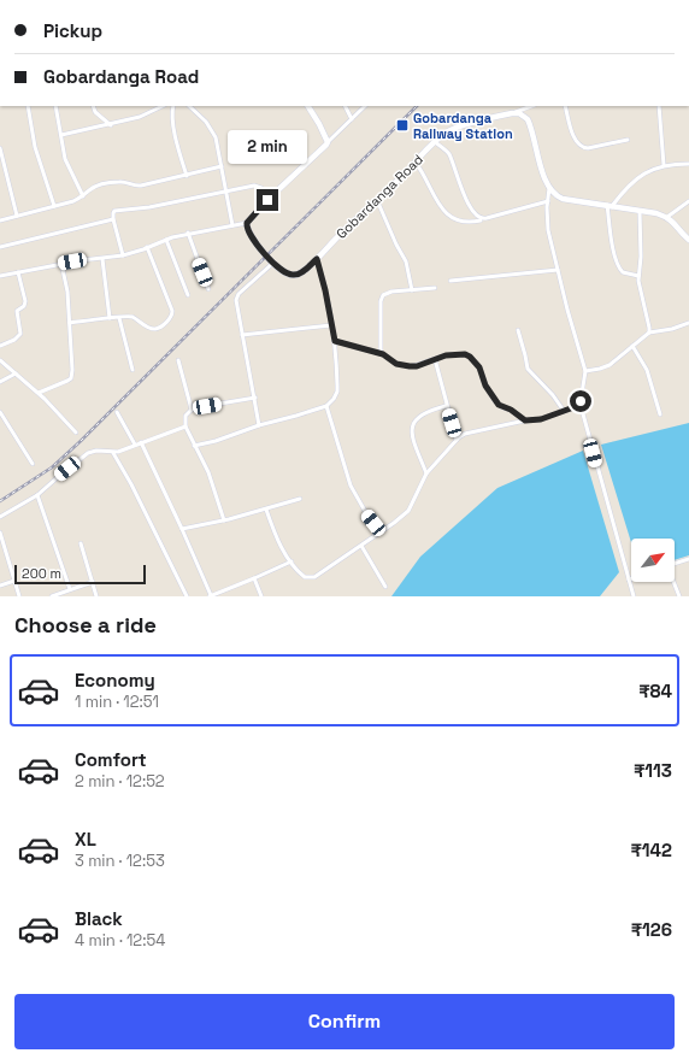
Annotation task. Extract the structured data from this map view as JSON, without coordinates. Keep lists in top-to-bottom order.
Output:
{
  "streets": {
    "main road": ["Gobardanga Road"]
  },
  "places": {
    "transit": ["Gobardanga Railway Station"]
  },
  "scale_bar": "200 m",
  "north": "top right",
  "page": {
    "banner": ["Pickup", "Gobardanga Road"],
    "bubble": "2 min",
    "scale": "200 m",
    "heading": "Choose a ride",
    "list": [
      {
        "name": "Economy",
        "note": "1 min · 12:51",
        "value": "₹84"
      },
      {
        "name": "Comfort",
        "note": "2 min · 12:52",
        "value": "₹113"
      },
      {
        "name": "XL",
        "note": "3 min · 12:53",
        "value": "₹142"
      },
      {
        "name": "Black",
        "note": "4 min · 12:54",
        "value": "₹126"
      }
    ],
    "buttons": "Confirm"
  }
}
